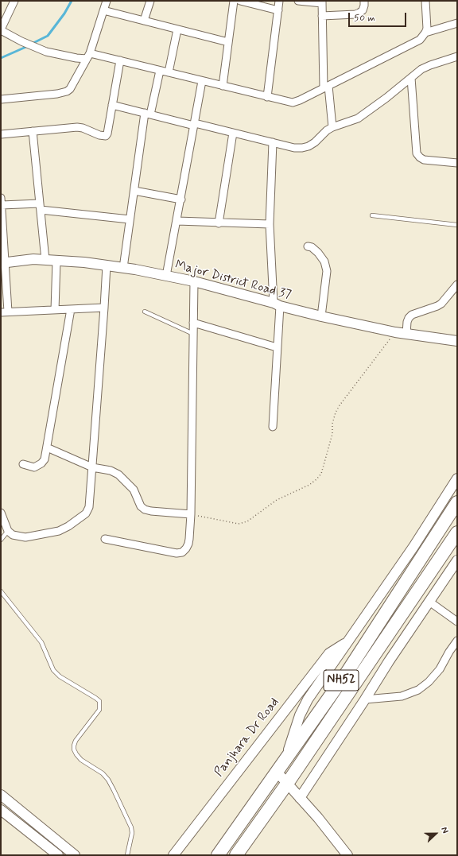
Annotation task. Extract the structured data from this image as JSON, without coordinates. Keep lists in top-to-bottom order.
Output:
{
  "streets": {
    "highway": ["NH52"],
    "street": ["Major District Road 37", "Panjhara Dr Road"]
  },
  "scale_bar": "50 m",
  "north": "right"
}
